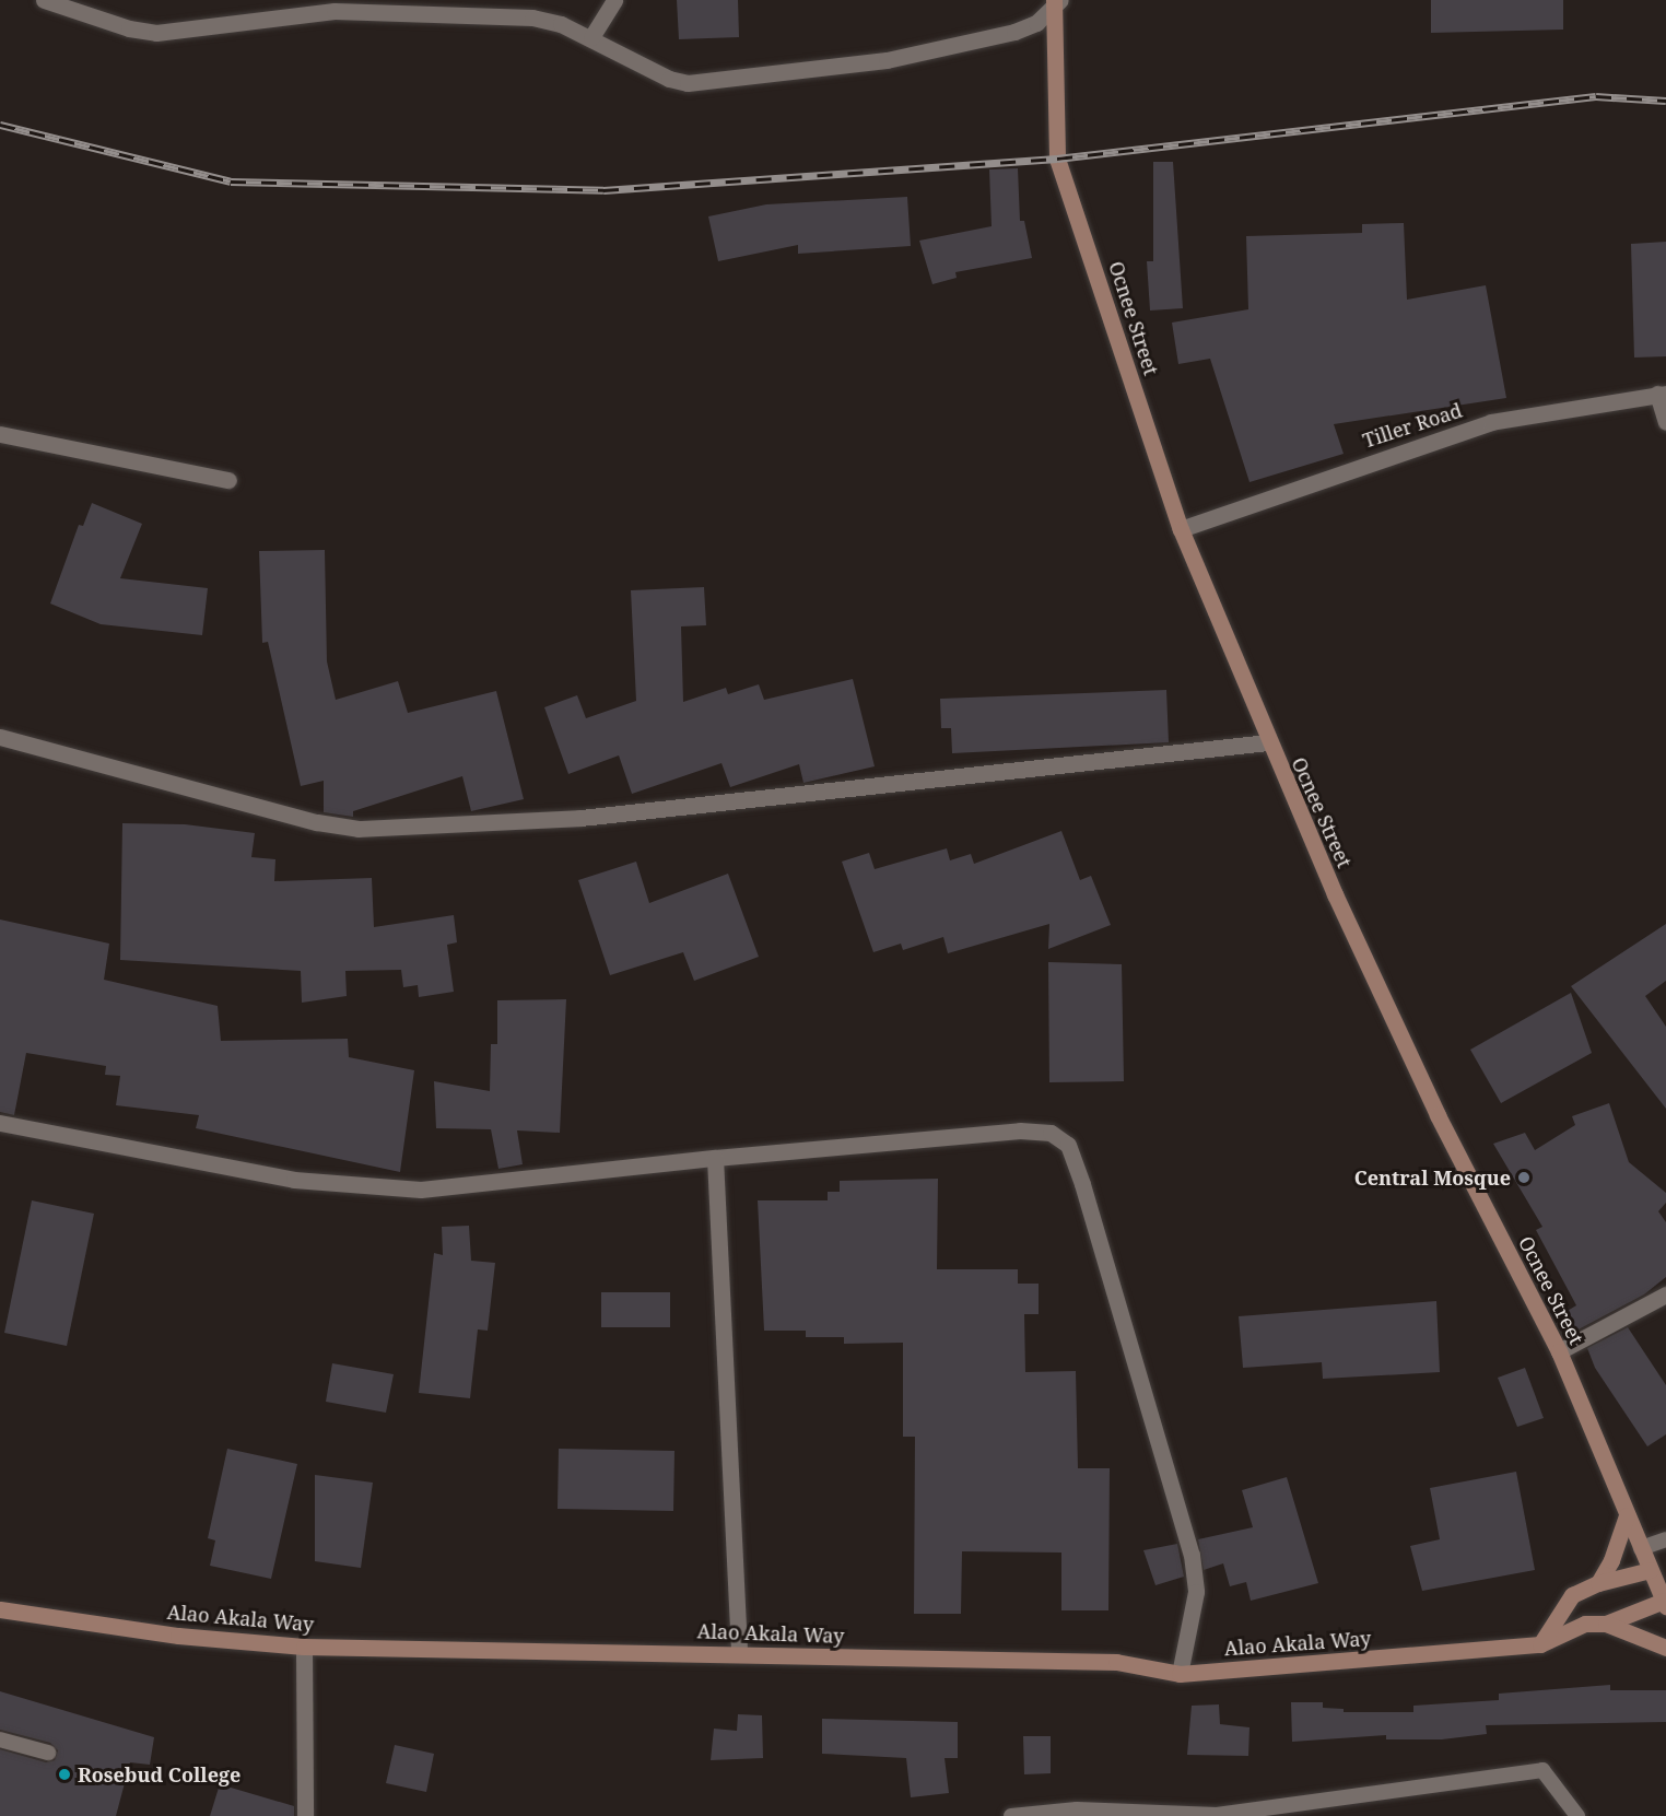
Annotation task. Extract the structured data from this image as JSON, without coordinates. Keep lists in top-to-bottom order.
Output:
{
  "streets": {
    "street": ["Ocnee Street", "Tiller Road", "Alao Akala Way"]
  },
  "crossings": [
    ["Ocnee Street", "Tiller Road"],
    ["Ocnee Street", "Alao Akala Way"]
  ],
  "places": ["Central Mosque", "Rosebud College"]
}
